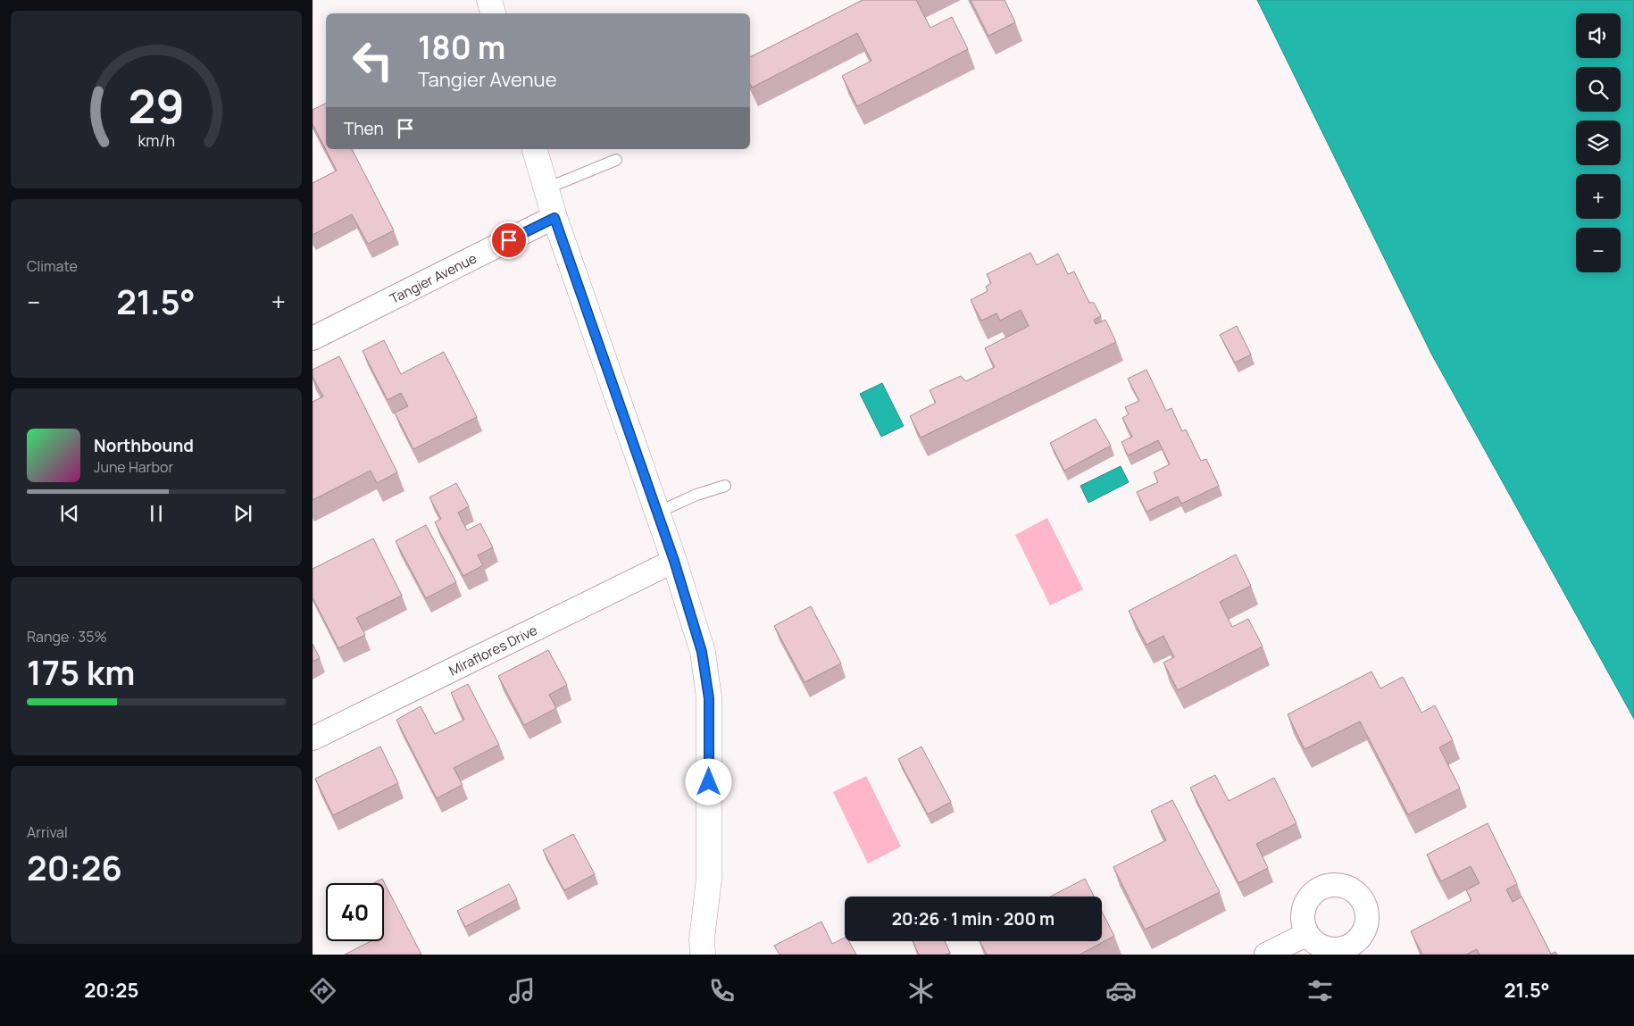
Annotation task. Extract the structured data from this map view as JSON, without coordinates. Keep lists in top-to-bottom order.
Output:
{
  "streets": {
    "street": ["Tangier Avenue", "Miraflores Drive"]
  },
  "page": {
    "map_buttons": ["+", "−"],
    "turn": ["180 m", "Tangier Avenue"],
    "then": "Then",
    "tile": [
      "Climate",
      ["Range · 35%", "175 km"],
      ["Arrival", "20:26"]
    ],
    "heat": ["−", "21.5°", "+"],
    "song": ["Northbound", "June Harbor"],
    "limit": "40",
    "trip": "20:26 · 1 min · 200 m",
    "tabs": ["20:25", "21.5°"],
    "gauge": ["29", "km/h"]
  }
}
